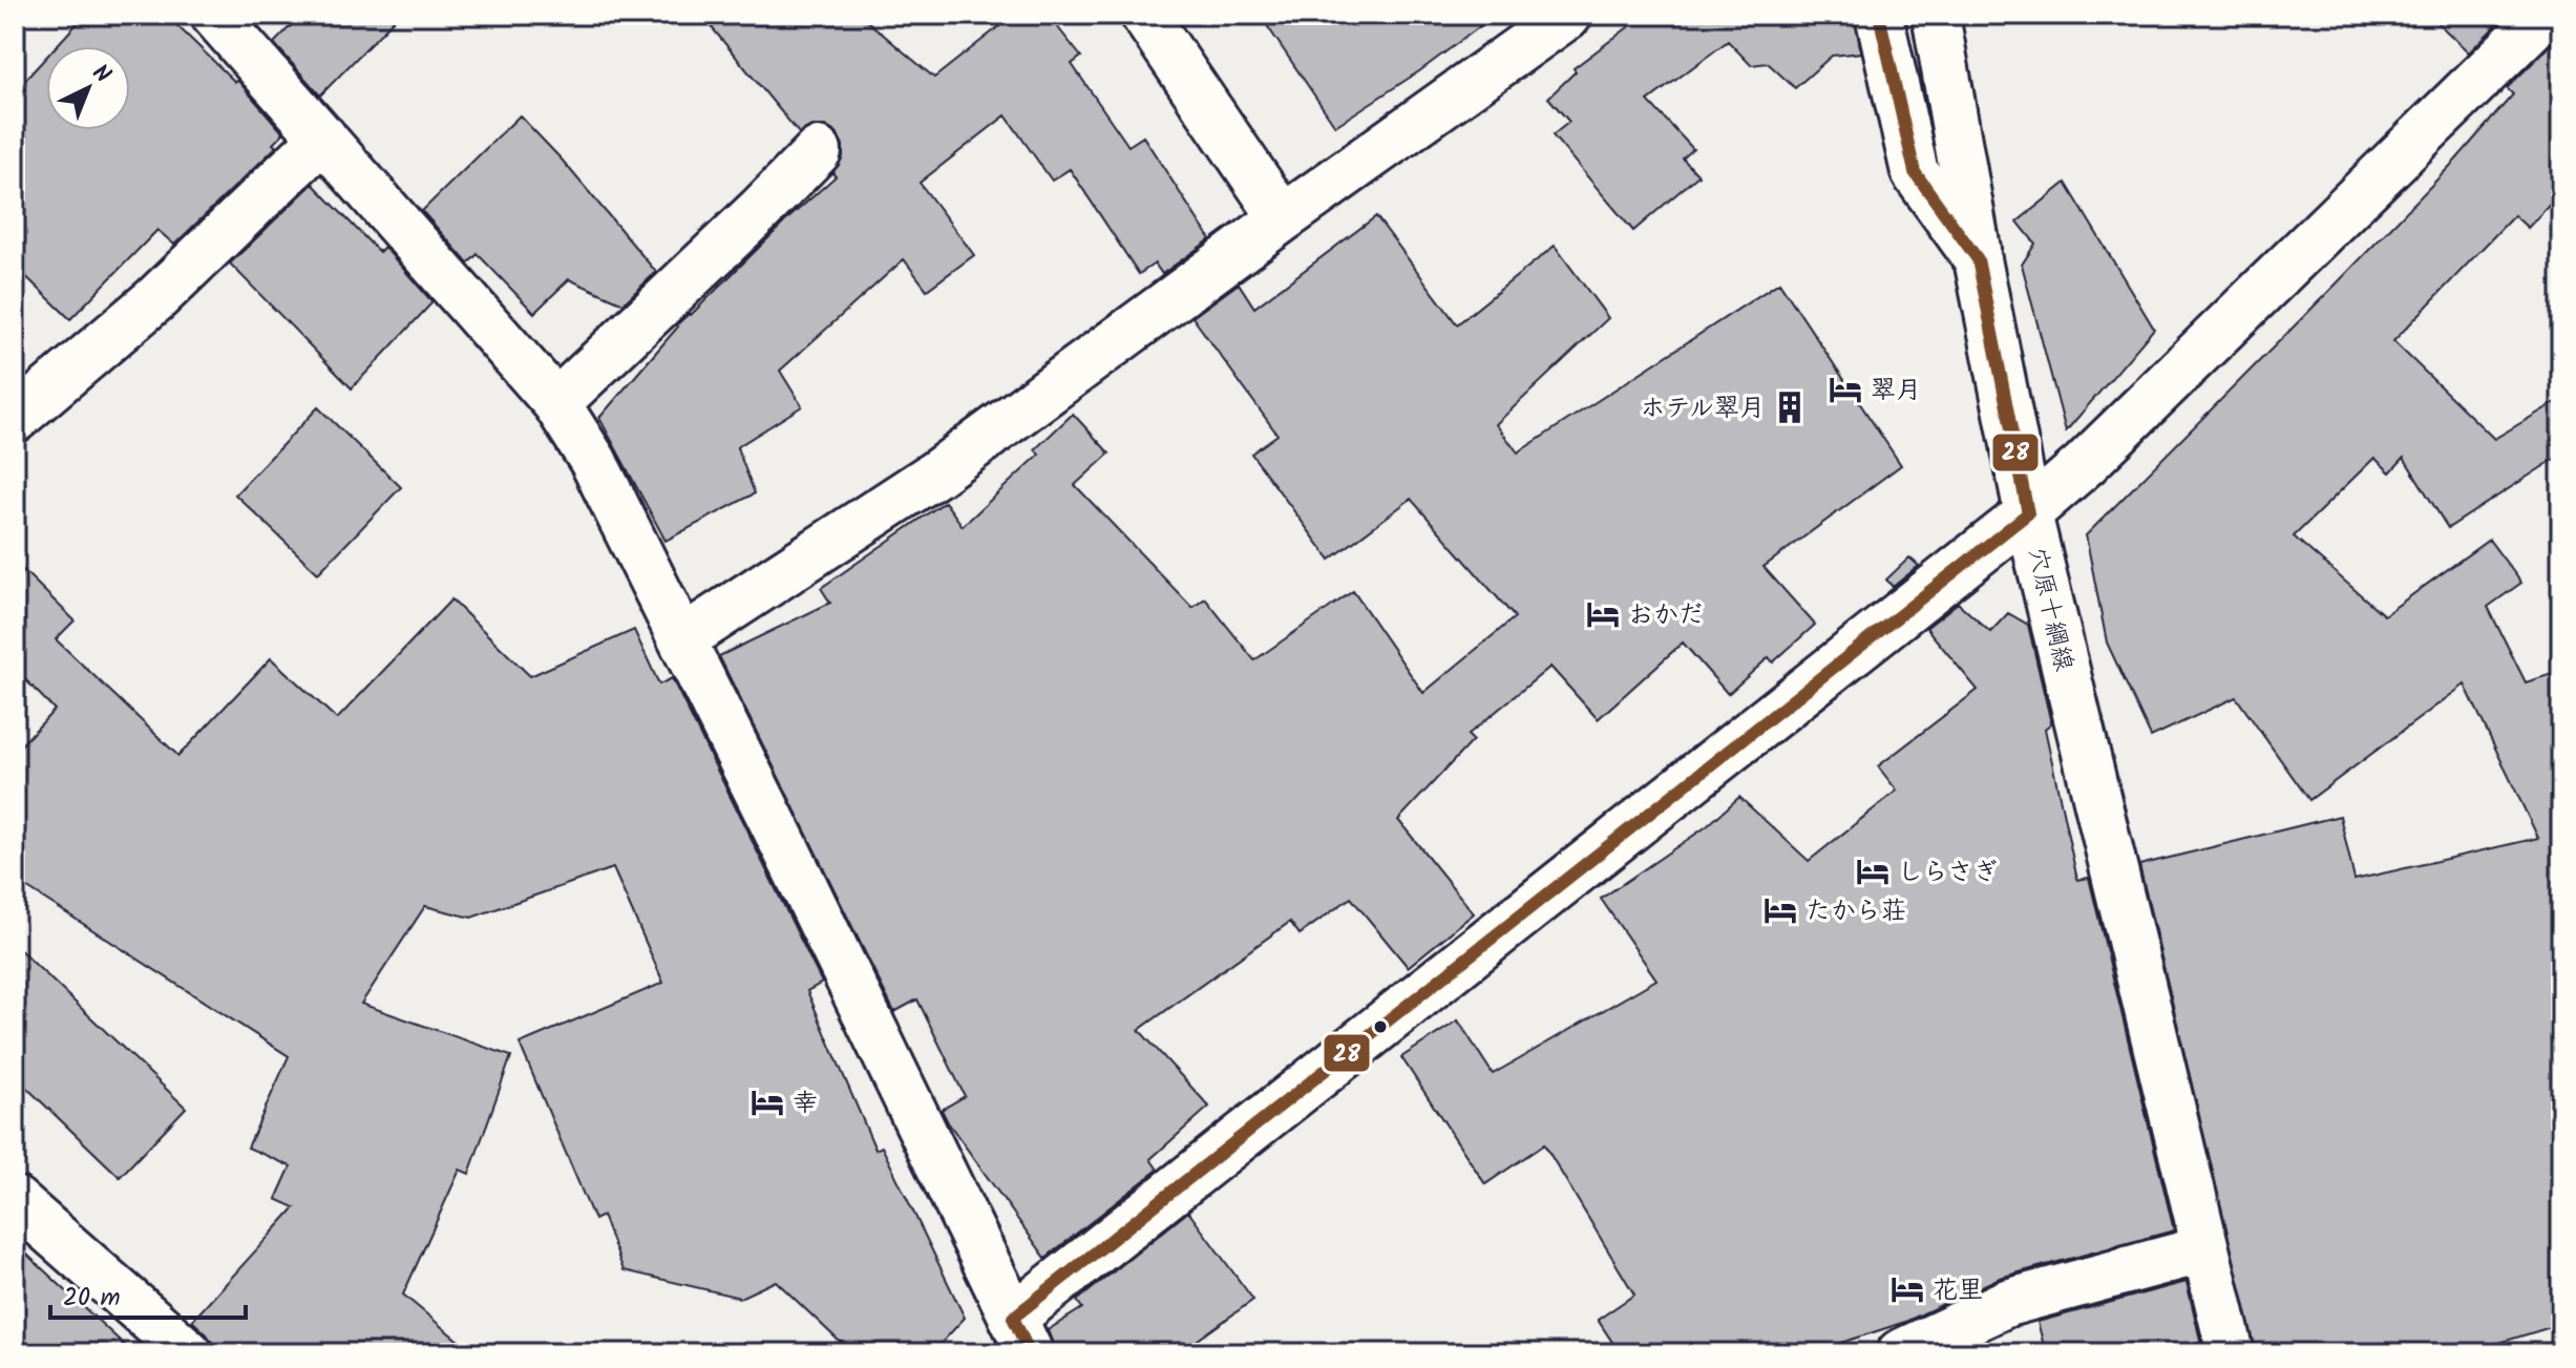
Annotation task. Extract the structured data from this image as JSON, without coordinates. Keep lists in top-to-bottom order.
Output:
{
  "streets": {
    "street": ["穴原十綱線"]
  },
  "places": {
    "hotel": [
      "翠月",
      "おかだ",
      "しらさぎ",
      "たから荘",
      "幸",
      "花里"
    ],
    "building": ["ホテル翠月"]
  },
  "lines": ["transit line 28"],
  "scale_bar": "20 m",
  "north": "top right"
}
